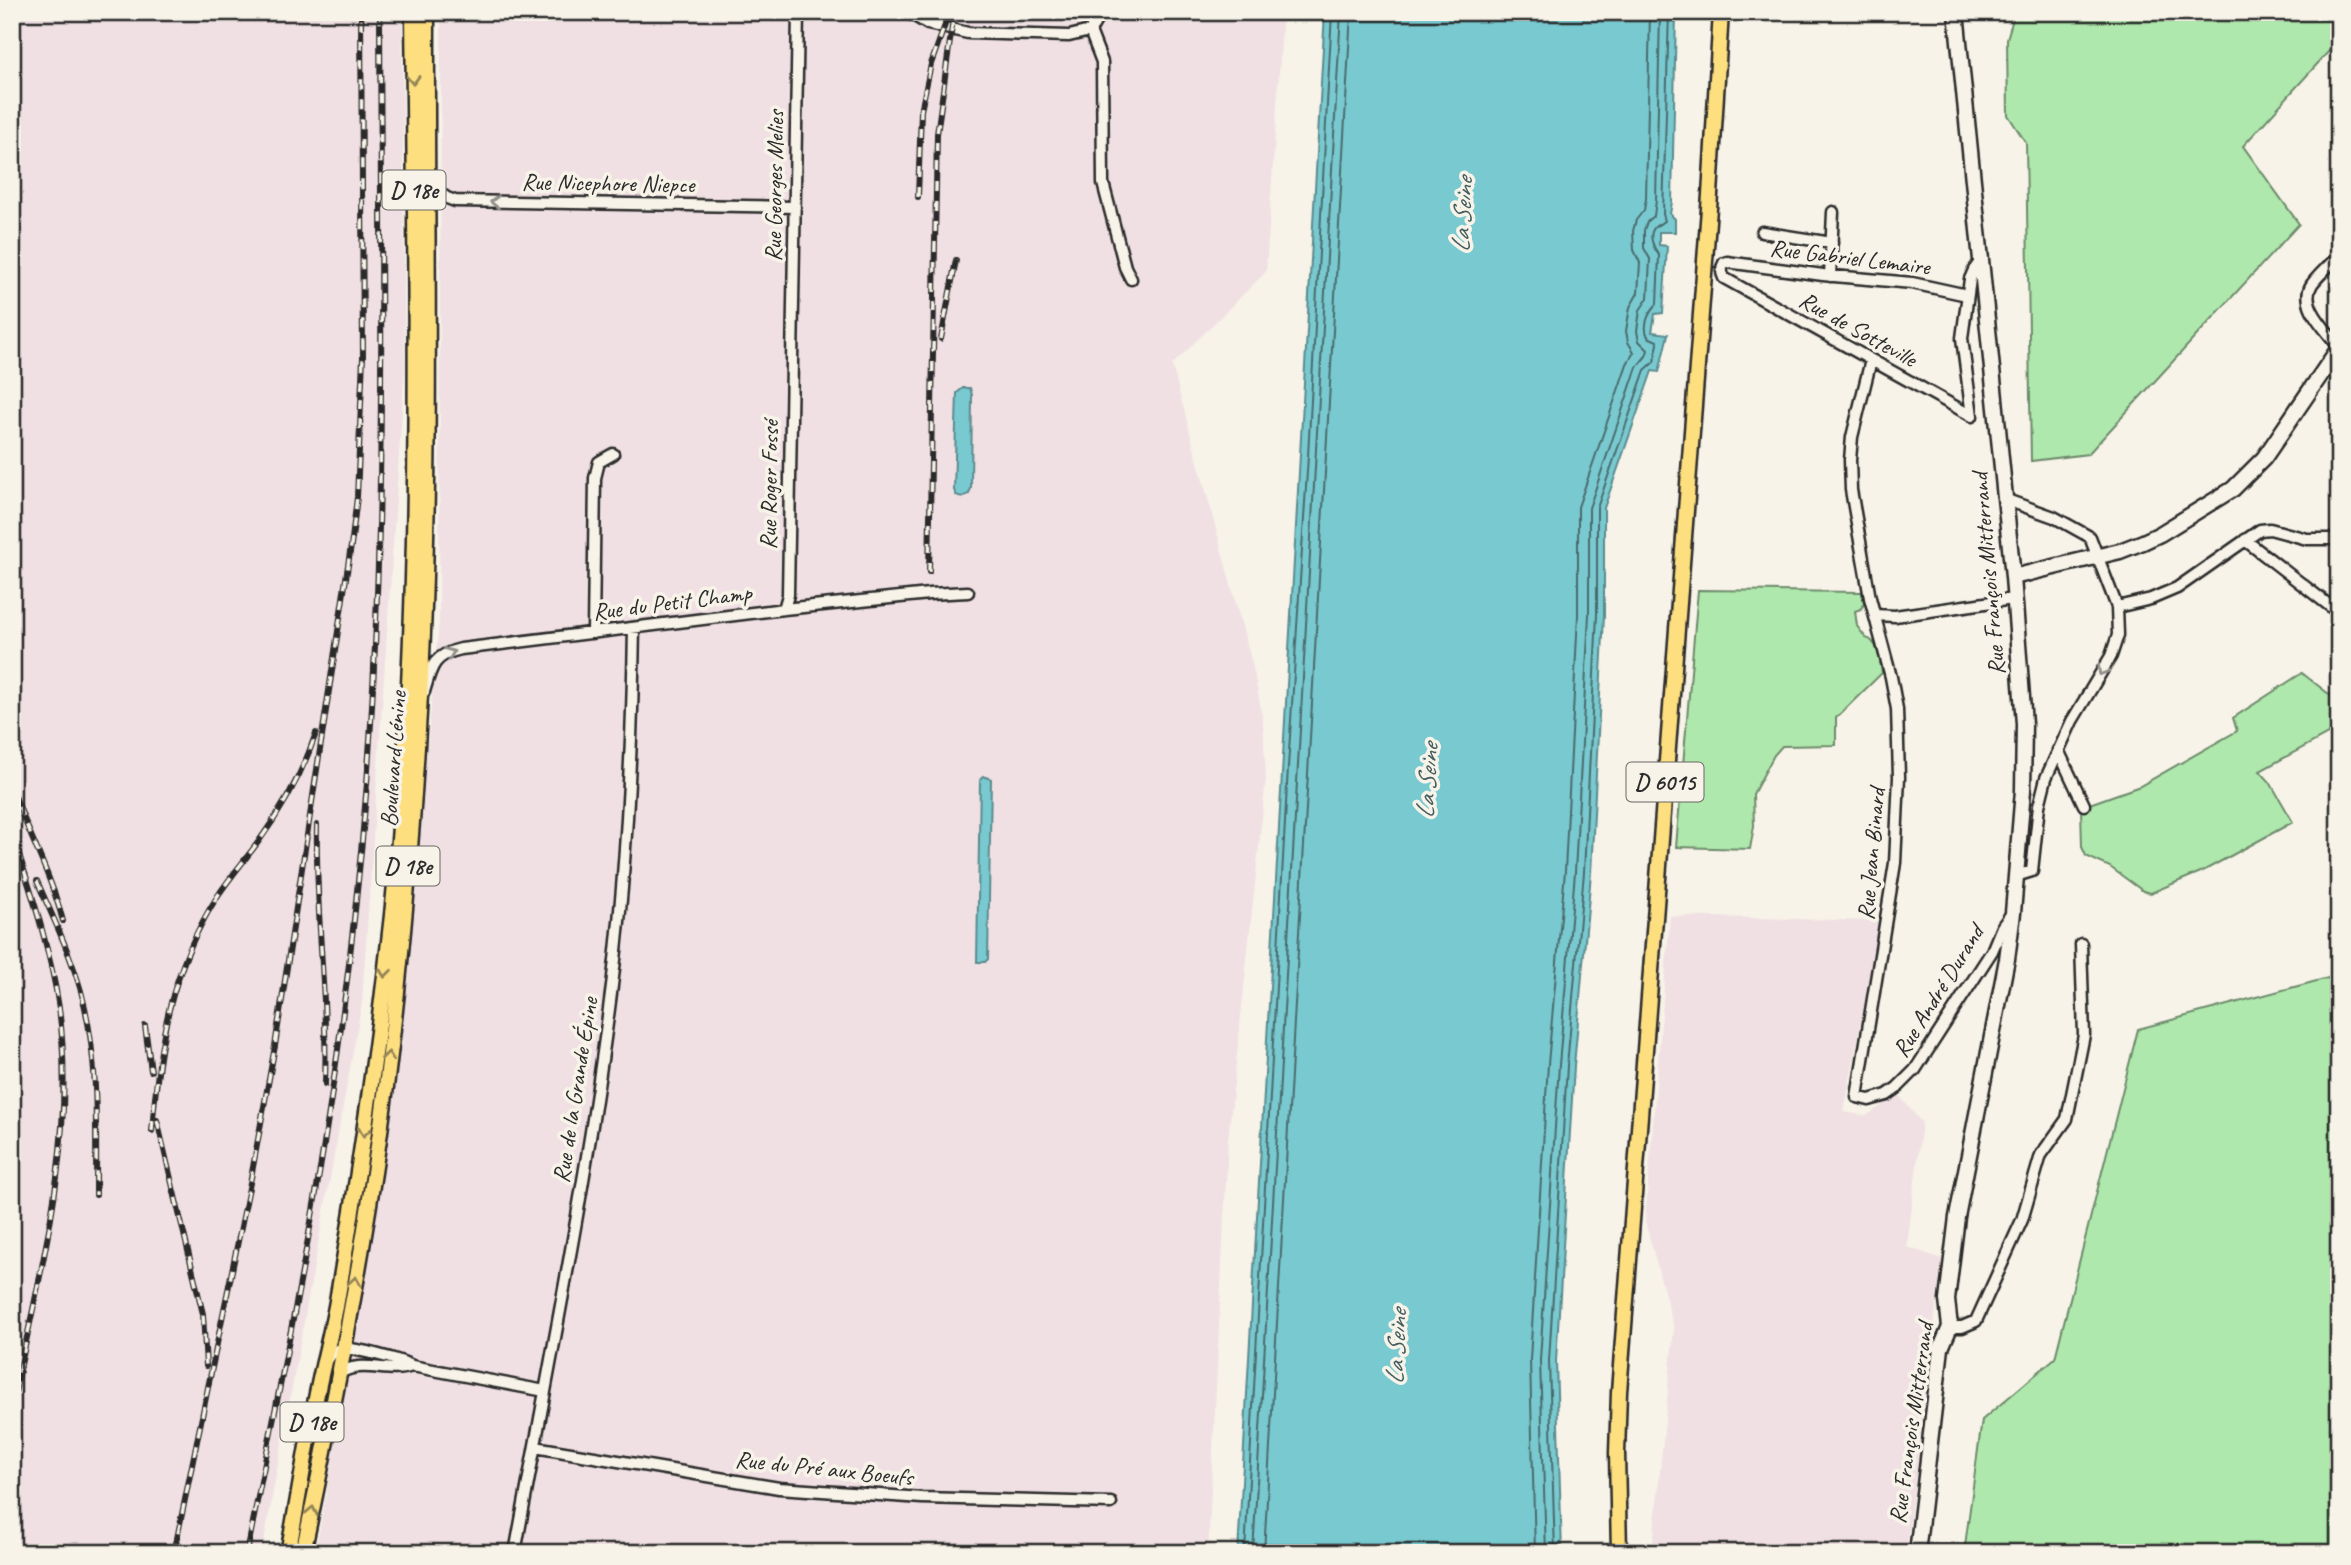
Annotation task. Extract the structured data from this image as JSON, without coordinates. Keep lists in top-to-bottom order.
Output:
{
  "streets": {
    "main road": ["D 18e", "Boulevard Lénine", "D 6015"],
    "street": [
      "Rue Nicephore Niepce",
      "Rue Georges Melies",
      "Rue Gabriel Lemaire",
      "Rue de Sotteville",
      "Rue Roger Fossé",
      "Rue François Mitterrand",
      "Rue du Petit Champ",
      "Rue Jean Binard",
      "Rue André Durand",
      "Rue de la Grande Épine",
      "Rue du Pré aux Boeufs"
    ]
  },
  "crossings": [
    ["Rue Nicephore Niepce", "Rue Georges Melies"],
    ["Rue Nicephore Niepce", "D 18e"],
    ["Rue Nicephore Niepce", "Boulevard Lénine"],
    ["Rue Georges Melies", "Rue Roger Fossé"],
    ["D 18e", "Boulevard Lénine"],
    ["Rue Gabriel Lemaire", "Rue de Sotteville"],
    ["Rue de Sotteville", "Rue Jean Binard"],
    ["Rue Roger Fossé", "Rue du Petit Champ"],
    ["Rue François Mitterrand", "Rue André Durand"],
    ["Rue du Petit Champ", "Boulevard Lénine"],
    ["Rue du Petit Champ", "Rue de la Grande Épine"],
    ["Rue Jean Binard", "Rue André Durand"],
    ["Rue de la Grande Épine", "Rue du Pré aux Boeufs"]
  ],
  "one_way": ["Rue Nicephore Niepce"],
  "water": ["La Seine"]
}
